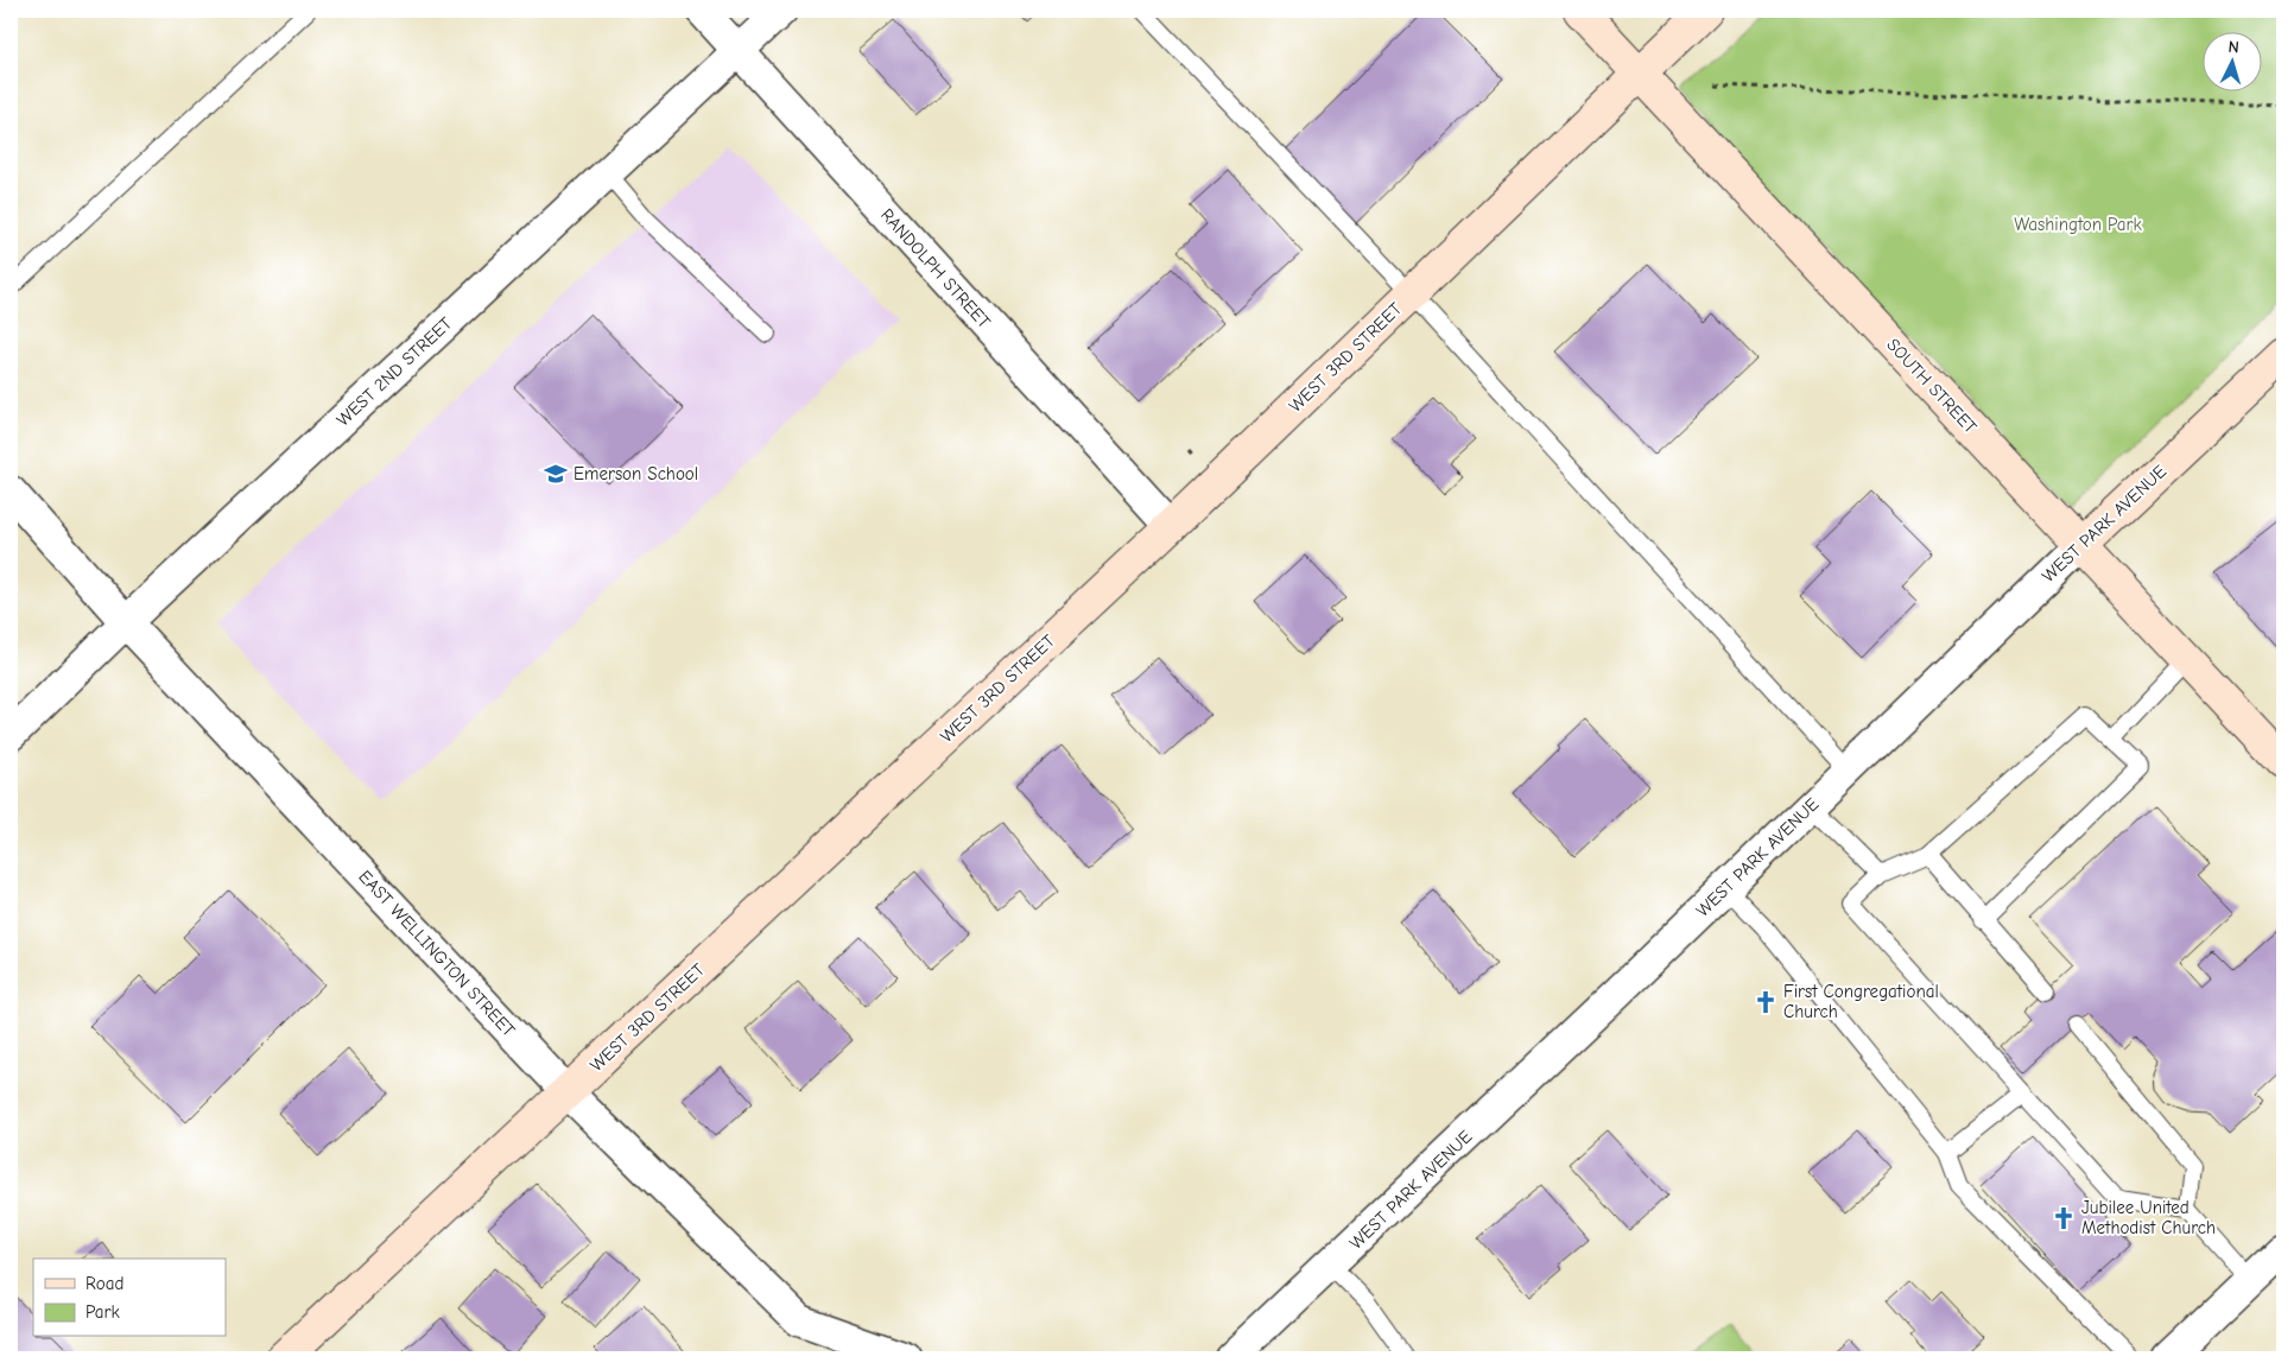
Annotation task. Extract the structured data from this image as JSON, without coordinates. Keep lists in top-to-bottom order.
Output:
{
  "streets": {
    "street": [
      "RANDOLPH STREET",
      "WEST 3RD STREET",
      "WEST 2ND STREET",
      "SOUTH STREET",
      "WEST PARK AVENUE",
      "EAST WELLINGTON STREET"
    ]
  },
  "crossings": [
    ["RANDOLPH STREET", "WEST 3RD STREET"],
    ["RANDOLPH STREET", "WEST 2ND STREET"],
    ["WEST 3RD STREET", "SOUTH STREET"],
    ["WEST 3RD STREET", "EAST WELLINGTON STREET"],
    ["WEST 2ND STREET", "EAST WELLINGTON STREET"],
    ["SOUTH STREET", "WEST PARK AVENUE"]
  ],
  "parks": ["Washington Park"],
  "places": {
    "school or university": ["Emerson School"],
    "church": ["First Congregational Church", "Jubilee United Methodist Church"]
  },
  "legend": ["Road", "Park"],
  "north": "top"
}
